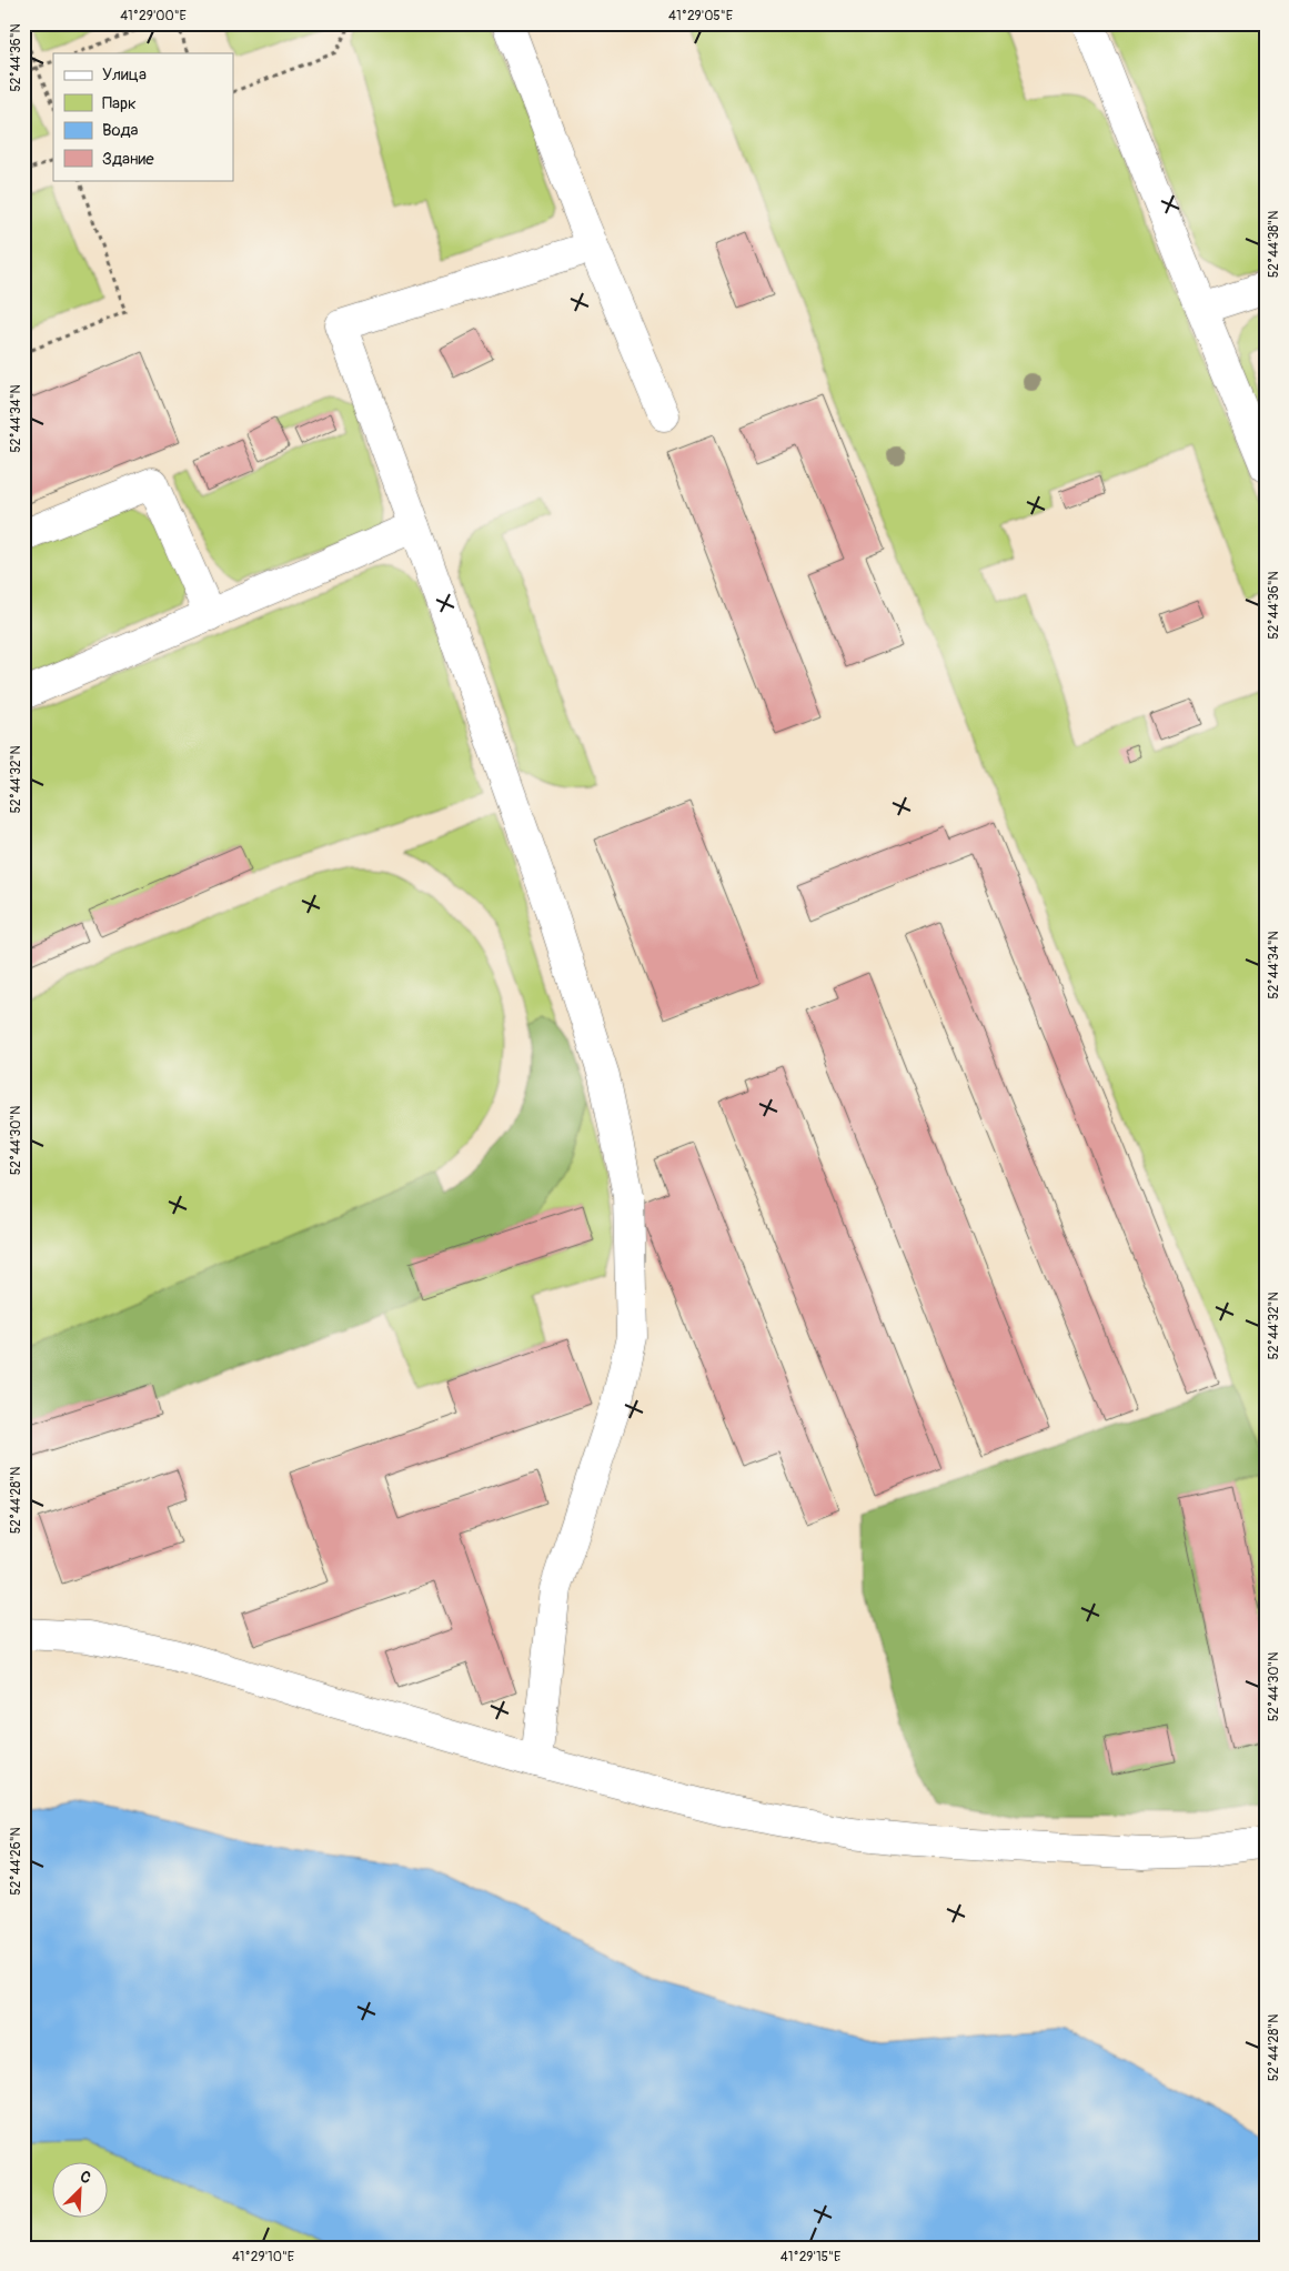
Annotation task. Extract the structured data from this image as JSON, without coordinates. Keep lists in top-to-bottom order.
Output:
{
  "legend": [
    "Улица",
    "Парк",
    "Вода",
    "Здание"
  ],
  "north": "top right",
  "coordinates": [
    "41°29'00\"E",
    "41°29'05\"E",
    "52°44'36\"N",
    "52°44'38\"N",
    "52°44'34\"N",
    "52°44'32\"N",
    "52°44'30\"N",
    "52°44'28\"N",
    "52°44'26\"N",
    "41°29'10\"E",
    "41°29'15\"E"
  ]
}
